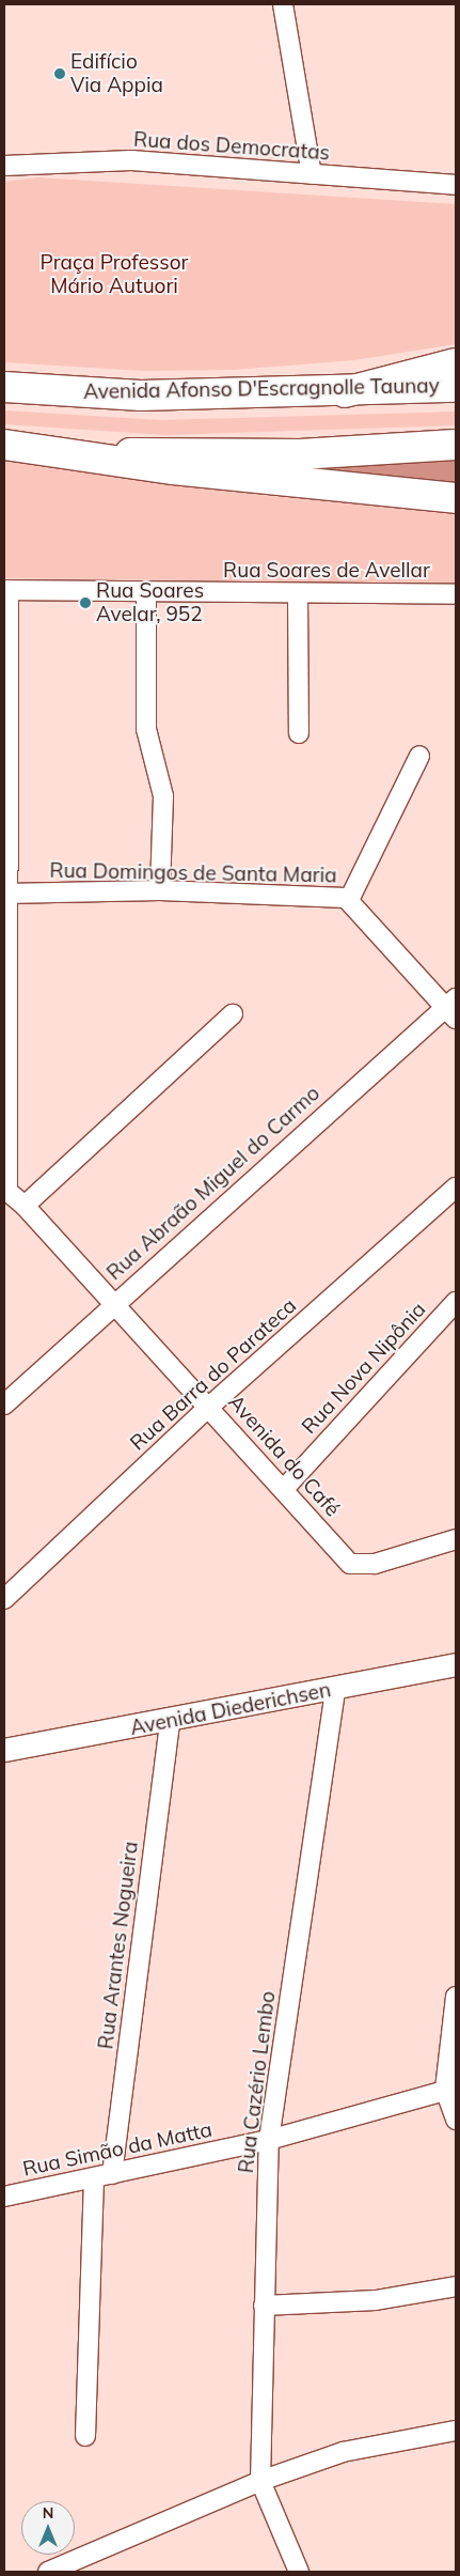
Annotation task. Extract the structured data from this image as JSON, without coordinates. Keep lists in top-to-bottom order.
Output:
{
  "streets": {
    "highway": ["Avenida Afonso D'Escragnolle Taunay"],
    "street": [
      "Rua dos Democratas",
      "Rua Soares de Avellar",
      "Rua Domingos de Santa Maria",
      "Rua Abraão Miguel do Carmo",
      "Rua Nova Nipônia",
      "Rua Barra do Parateca",
      "Avenida do Café",
      "Avenida Diederichsen",
      "Rua Arantes Nogueira",
      "Rua Cazério Lembo",
      "Rua Simão da Matta"
    ]
  },
  "crossings": [
    ["Rua Domingos de Santa Maria", "Rua Abraão Miguel do Carmo"],
    ["Rua Abraão Miguel do Carmo", "Avenida do Café"],
    ["Rua Nova Nipônia", "Avenida do Café"],
    ["Rua Barra do Parateca", "Avenida do Café"],
    ["Avenida Diederichsen", "Rua Arantes Nogueira"],
    ["Avenida Diederichsen", "Rua Cazério Lembo"],
    ["Rua Arantes Nogueira", "Rua Simão da Matta"],
    ["Rua Cazério Lembo", "Rua Simão da Matta"]
  ],
  "parks": ["Praça Professor Mário Autuori"],
  "places": ["Edifício Via Appia", "Rua Soares Avelar, 952"],
  "north": "top"
}
